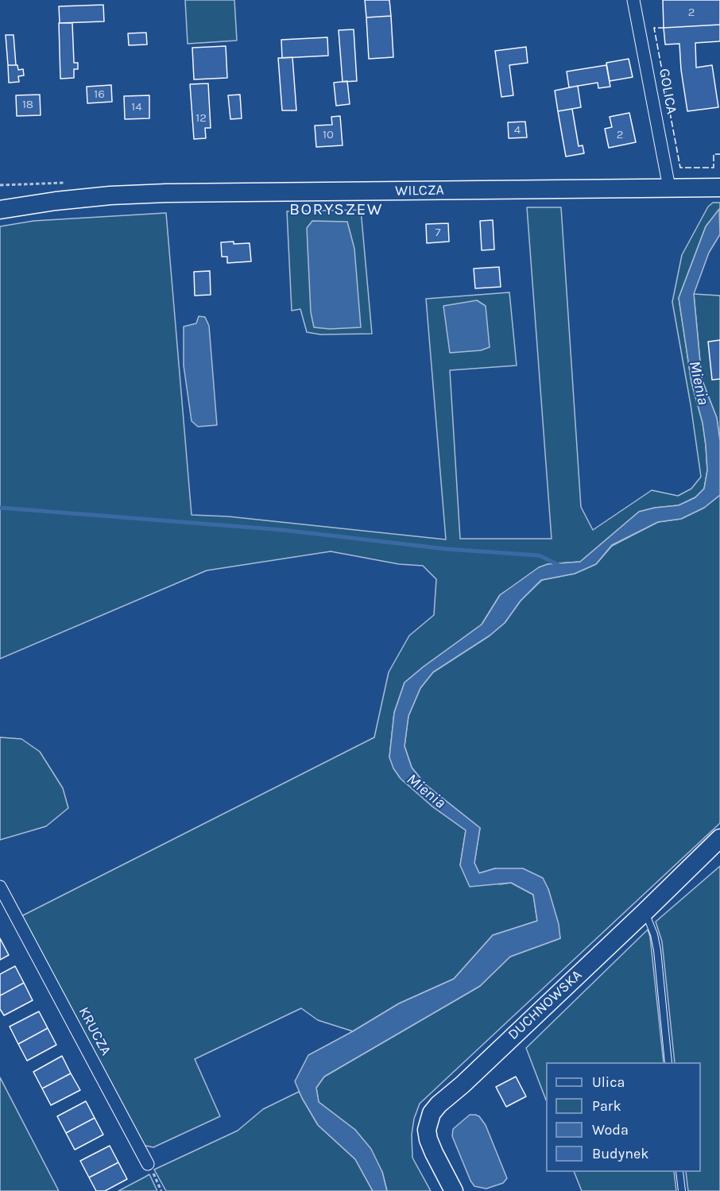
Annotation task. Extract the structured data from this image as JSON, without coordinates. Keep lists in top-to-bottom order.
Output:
{
  "streets": {
    "main road": ["WILCZA", "DUCHNOWSKA"],
    "street": ["GOLICA", "KRUCZA"]
  },
  "crossings": [
    ["GOLICA", "WILCZA"]
  ],
  "districts": ["BORYSZEW"],
  "water": ["Mienia"],
  "house_numbers": [
    "2",
    "16",
    "18",
    "14",
    "12",
    "4",
    "10",
    "2",
    "7"
  ],
  "legend": [
    "Ulica",
    "Park",
    "Woda",
    "Budynek"
  ]
}
